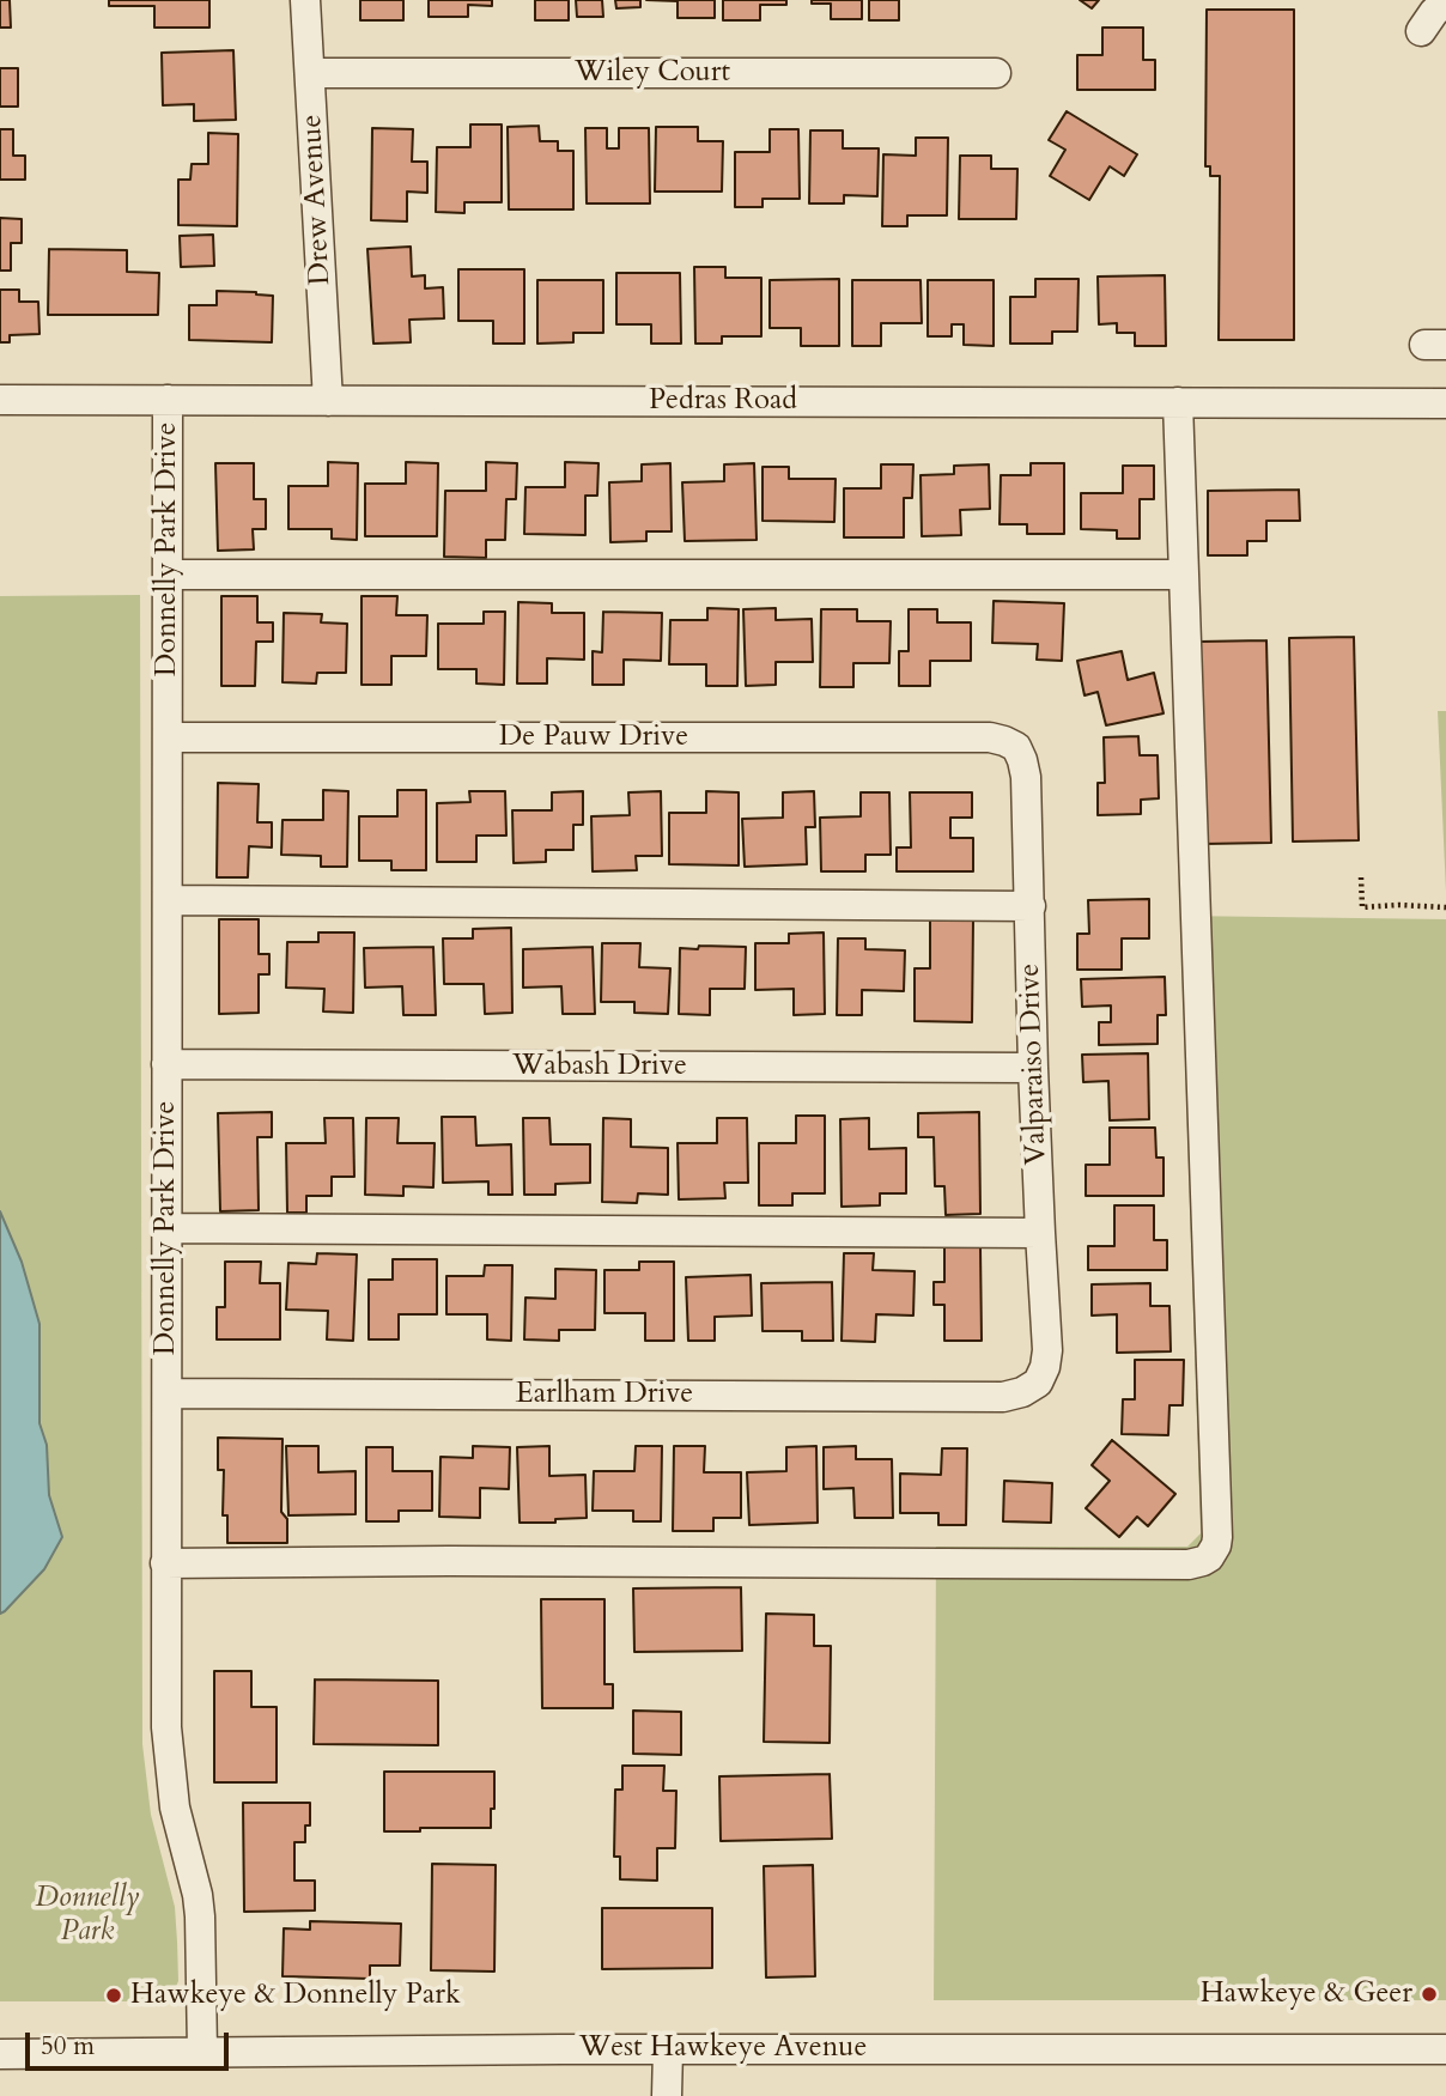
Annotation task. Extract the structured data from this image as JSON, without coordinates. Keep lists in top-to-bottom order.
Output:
{
  "streets": {
    "street": [
      "Wiley Court",
      "Drew Avenue",
      "Pedras Road",
      "Donnelly Park Drive",
      "De Pauw Drive",
      "Valparaiso Drive",
      "Wabash Drive",
      "Earlham Drive",
      "West Hawkeye Avenue"
    ]
  },
  "crossings": [
    ["Wiley Court", "Drew Avenue"],
    ["Drew Avenue", "Pedras Road"],
    ["Pedras Road", "Donnelly Park Drive"],
    ["Donnelly Park Drive", "De Pauw Drive"],
    ["Donnelly Park Drive", "Wabash Drive"],
    ["Donnelly Park Drive", "Earlham Drive"],
    ["Donnelly Park Drive", "West Hawkeye Avenue"],
    ["De Pauw Drive", "Valparaiso Drive"],
    ["Valparaiso Drive", "Wabash Drive"],
    ["Valparaiso Drive", "Earlham Drive"]
  ],
  "parks": ["Donnelly Park"],
  "places": ["Hawkeye & Geer", "Hawkeye & Donnelly Park"],
  "scale_bar": "50 m"
}
